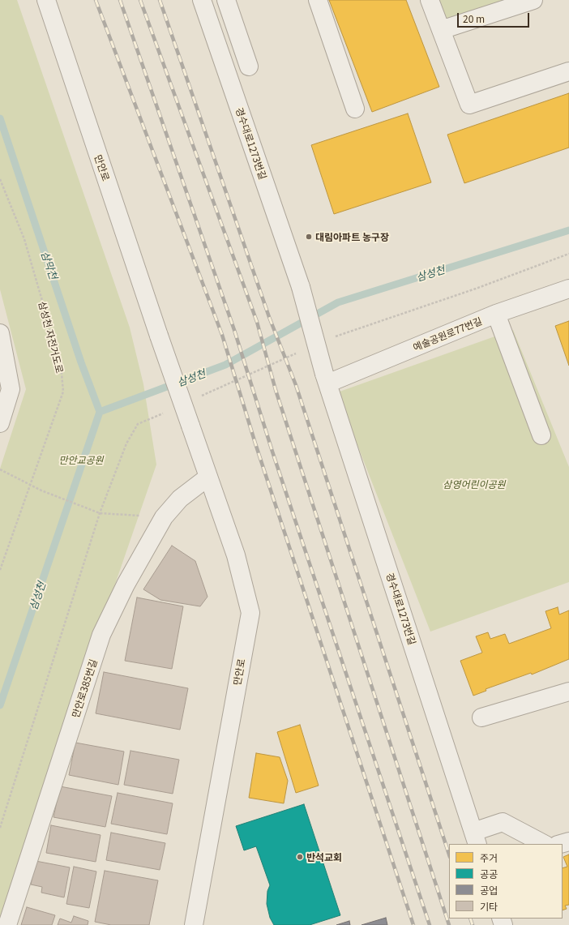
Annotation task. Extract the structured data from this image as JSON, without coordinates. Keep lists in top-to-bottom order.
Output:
{
  "streets": {
    "street": [
      "경수대로1273번길",
      "만안로",
      "예술공원로77번길",
      "만안로385번길"
    ],
    "path": ["삼성천 자전거도로"]
  },
  "crossings": [
    ["경수대로1273번길", "예술공원로77번길"],
    ["만안로", "만안로385번길"]
  ],
  "water": ["삼막천", "삼성천"],
  "parks": ["만안교공원", "삼영어린이공원"],
  "places": ["대림아파트 농구장", "반석교회"],
  "legend": [
    "주거",
    "공공",
    "공업",
    "기타"
  ],
  "scale_bar": "20 m"
}
